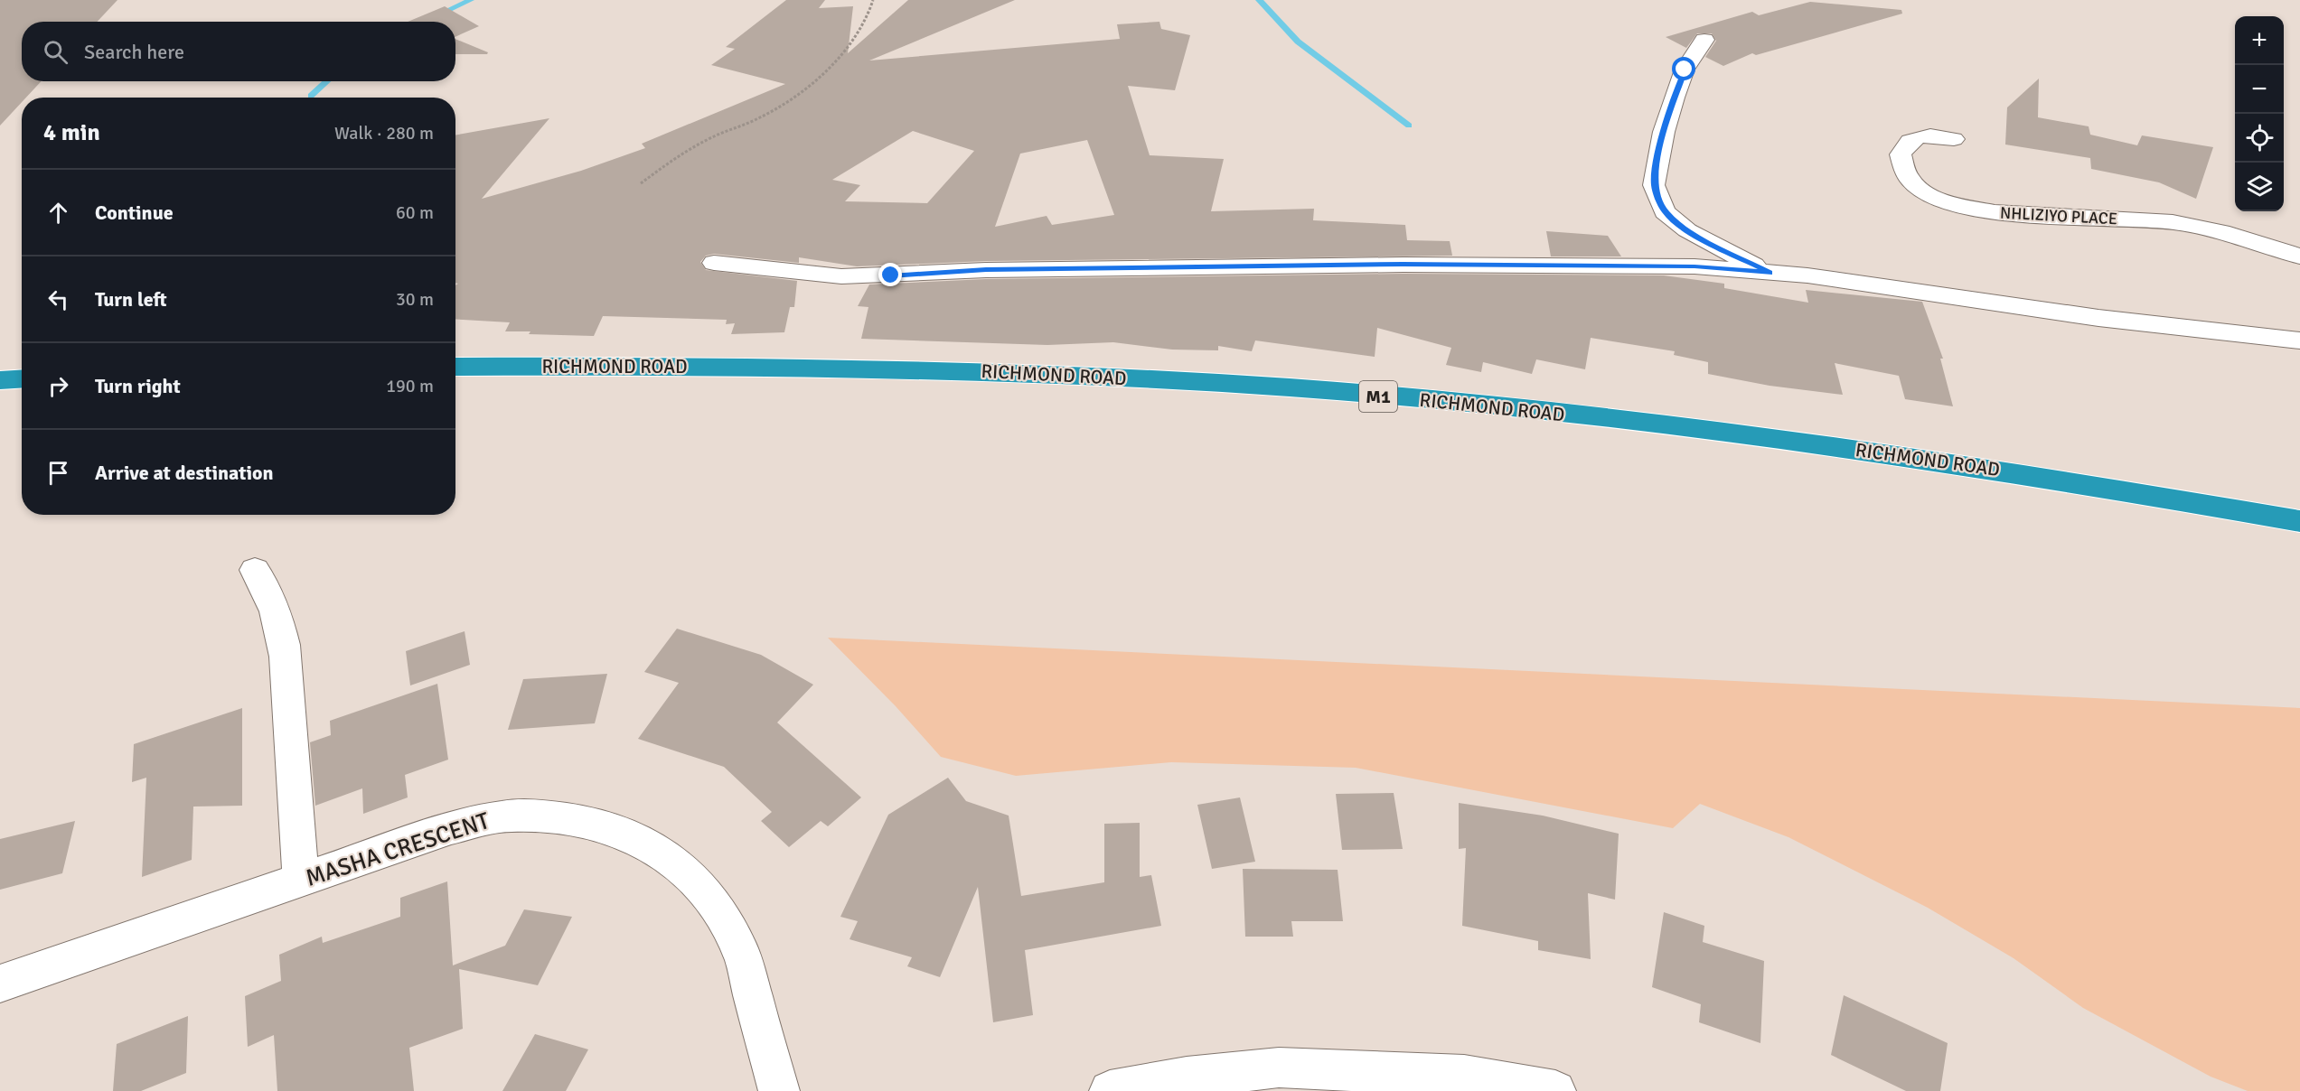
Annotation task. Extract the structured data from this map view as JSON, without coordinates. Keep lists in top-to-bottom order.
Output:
{
  "streets": {
    "highway": ["RICHMOND ROAD", "M1"],
    "street": ["NHLIZIYO PLACE", "MASHA CRESCENT"]
  },
  "page": {
    "map_buttons": ["+", "−"],
    "search": "Search here",
    "heading": ["4 min", "Walk · 280 m"],
    "list": [
      ["Continue", "60 m"],
      ["Turn left", "30 m"],
      ["Turn right", "190 m"],
      "Arrive at destination"
    ]
  }
}
